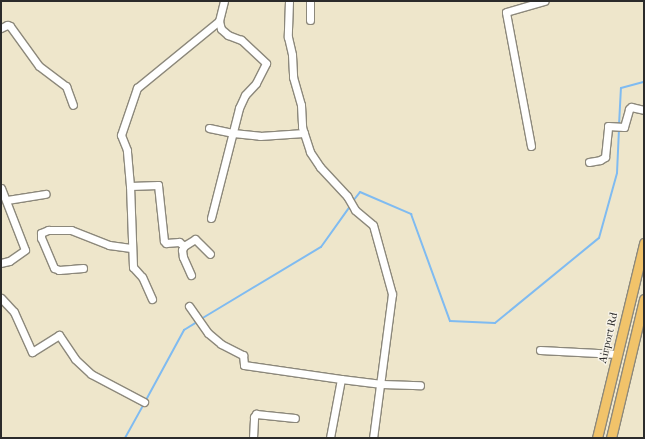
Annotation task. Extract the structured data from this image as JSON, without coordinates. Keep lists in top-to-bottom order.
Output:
{
  "streets": {
    "main road": ["Airport Rd"]
  }
}
